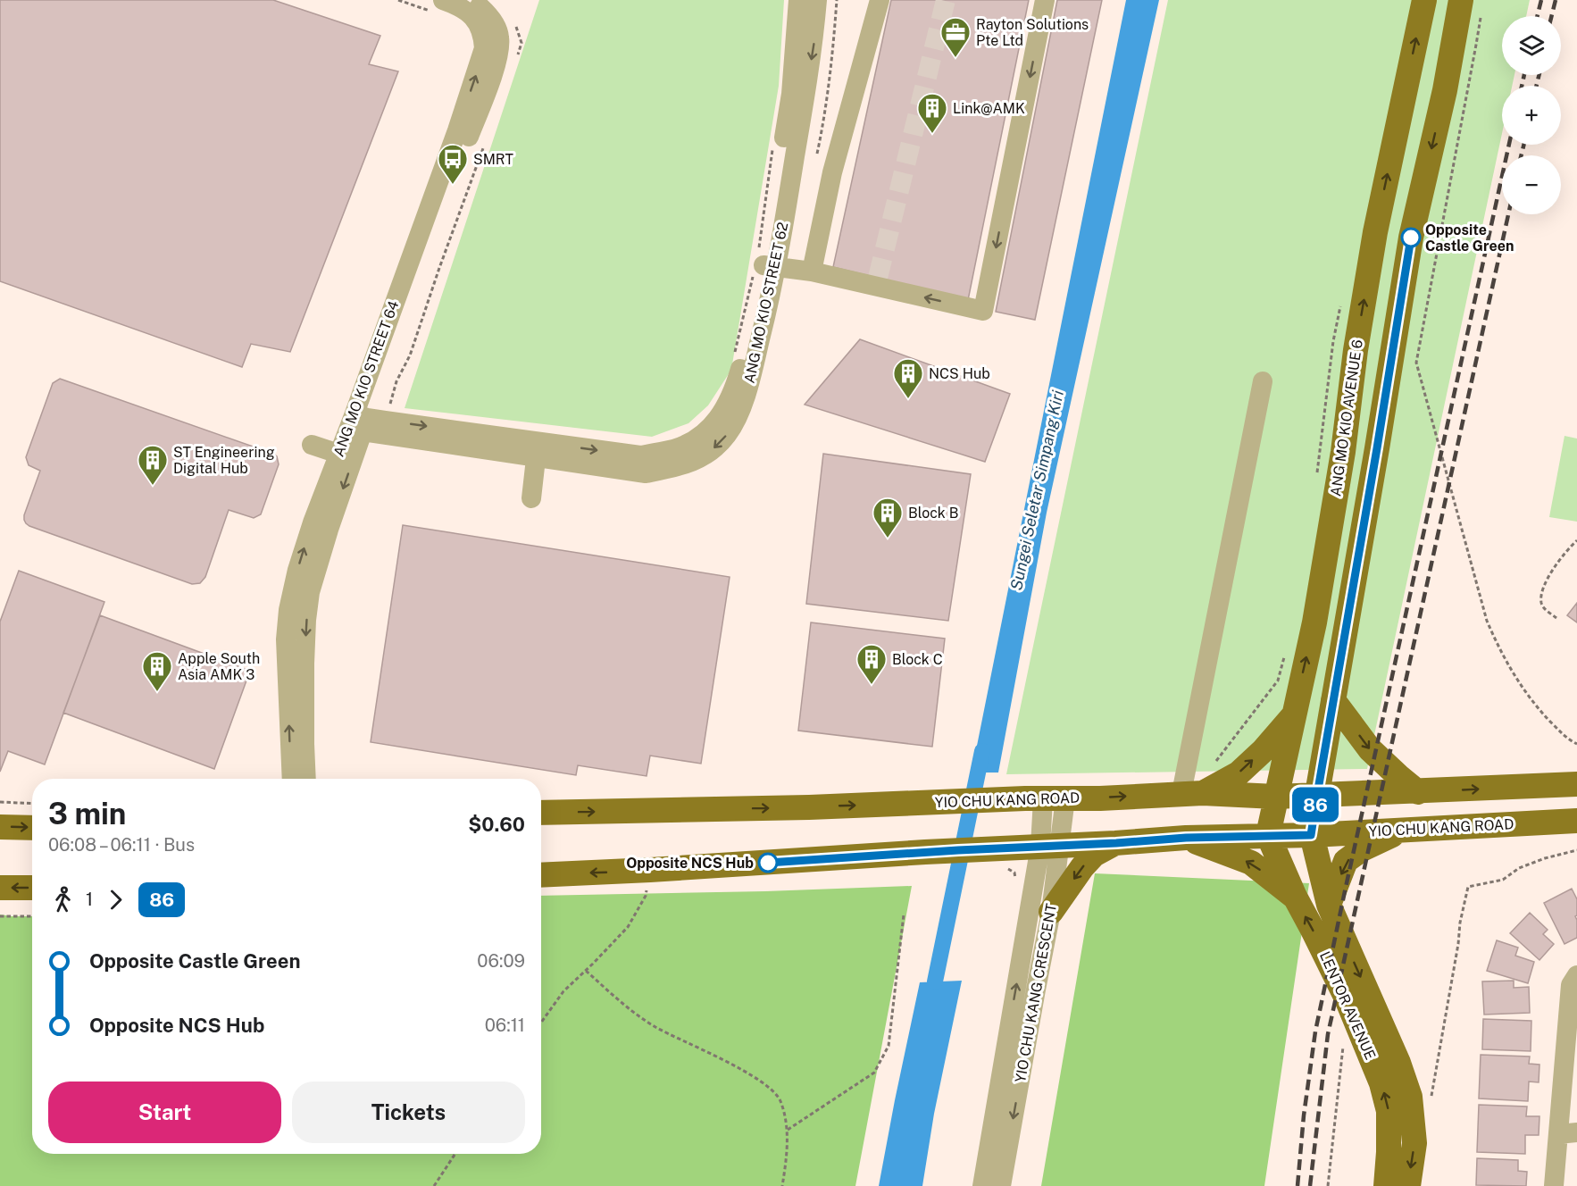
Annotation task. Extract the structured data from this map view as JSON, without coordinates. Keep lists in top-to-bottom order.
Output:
{
  "streets": {
    "main road": ["ANG MO KIO AVENUE 6", "YIO CHU KANG ROAD", "LENTOR AVENUE"],
    "street": ["ANG MO KIO STREET 62", "ANG MO KIO STREET 64", "YIO CHU KANG CRESCENT"]
  },
  "crossings": [
    ["ANG MO KIO STREET 62", "ANG MO KIO STREET 64"],
    ["ANG MO KIO AVENUE 6", "YIO CHU KANG ROAD"],
    ["ANG MO KIO AVENUE 6", "LENTOR AVENUE"],
    ["YIO CHU KANG ROAD", "YIO CHU KANG CRESCENT"],
    ["YIO CHU KANG ROAD", "LENTOR AVENUE"]
  ],
  "water": ["Sungei Seletar Simpang Kiri"],
  "places": {
    "office": ["Rayton Solutions Pte Ltd"],
    "building": [
      "Link@AMK",
      "NCS Hub",
      "ST Engineering Digital Hub",
      "Block B",
      "Block C",
      "Apple South Asia AMK 3"
    ],
    "bus stop": ["SMRT"],
    "other": ["Opposite Castle Green", "Opposite NCS Hub"]
  },
  "lines": ["bus line 86"],
  "page": {
    "on_map": "86",
    "map_buttons": ["+", "−"],
    "heading": ["3 min", "06:08 – 06:11 · Bus", "$0.60"],
    "legs": ["1", "86"],
    "list": [
      {
        "name": "Opposite Castle Green",
        "value": "06:09"
      },
      {
        "name": "Opposite NCS Hub",
        "value": "06:11"
      }
    ],
    "buttons": ["Start", "Tickets"]
  }
}
